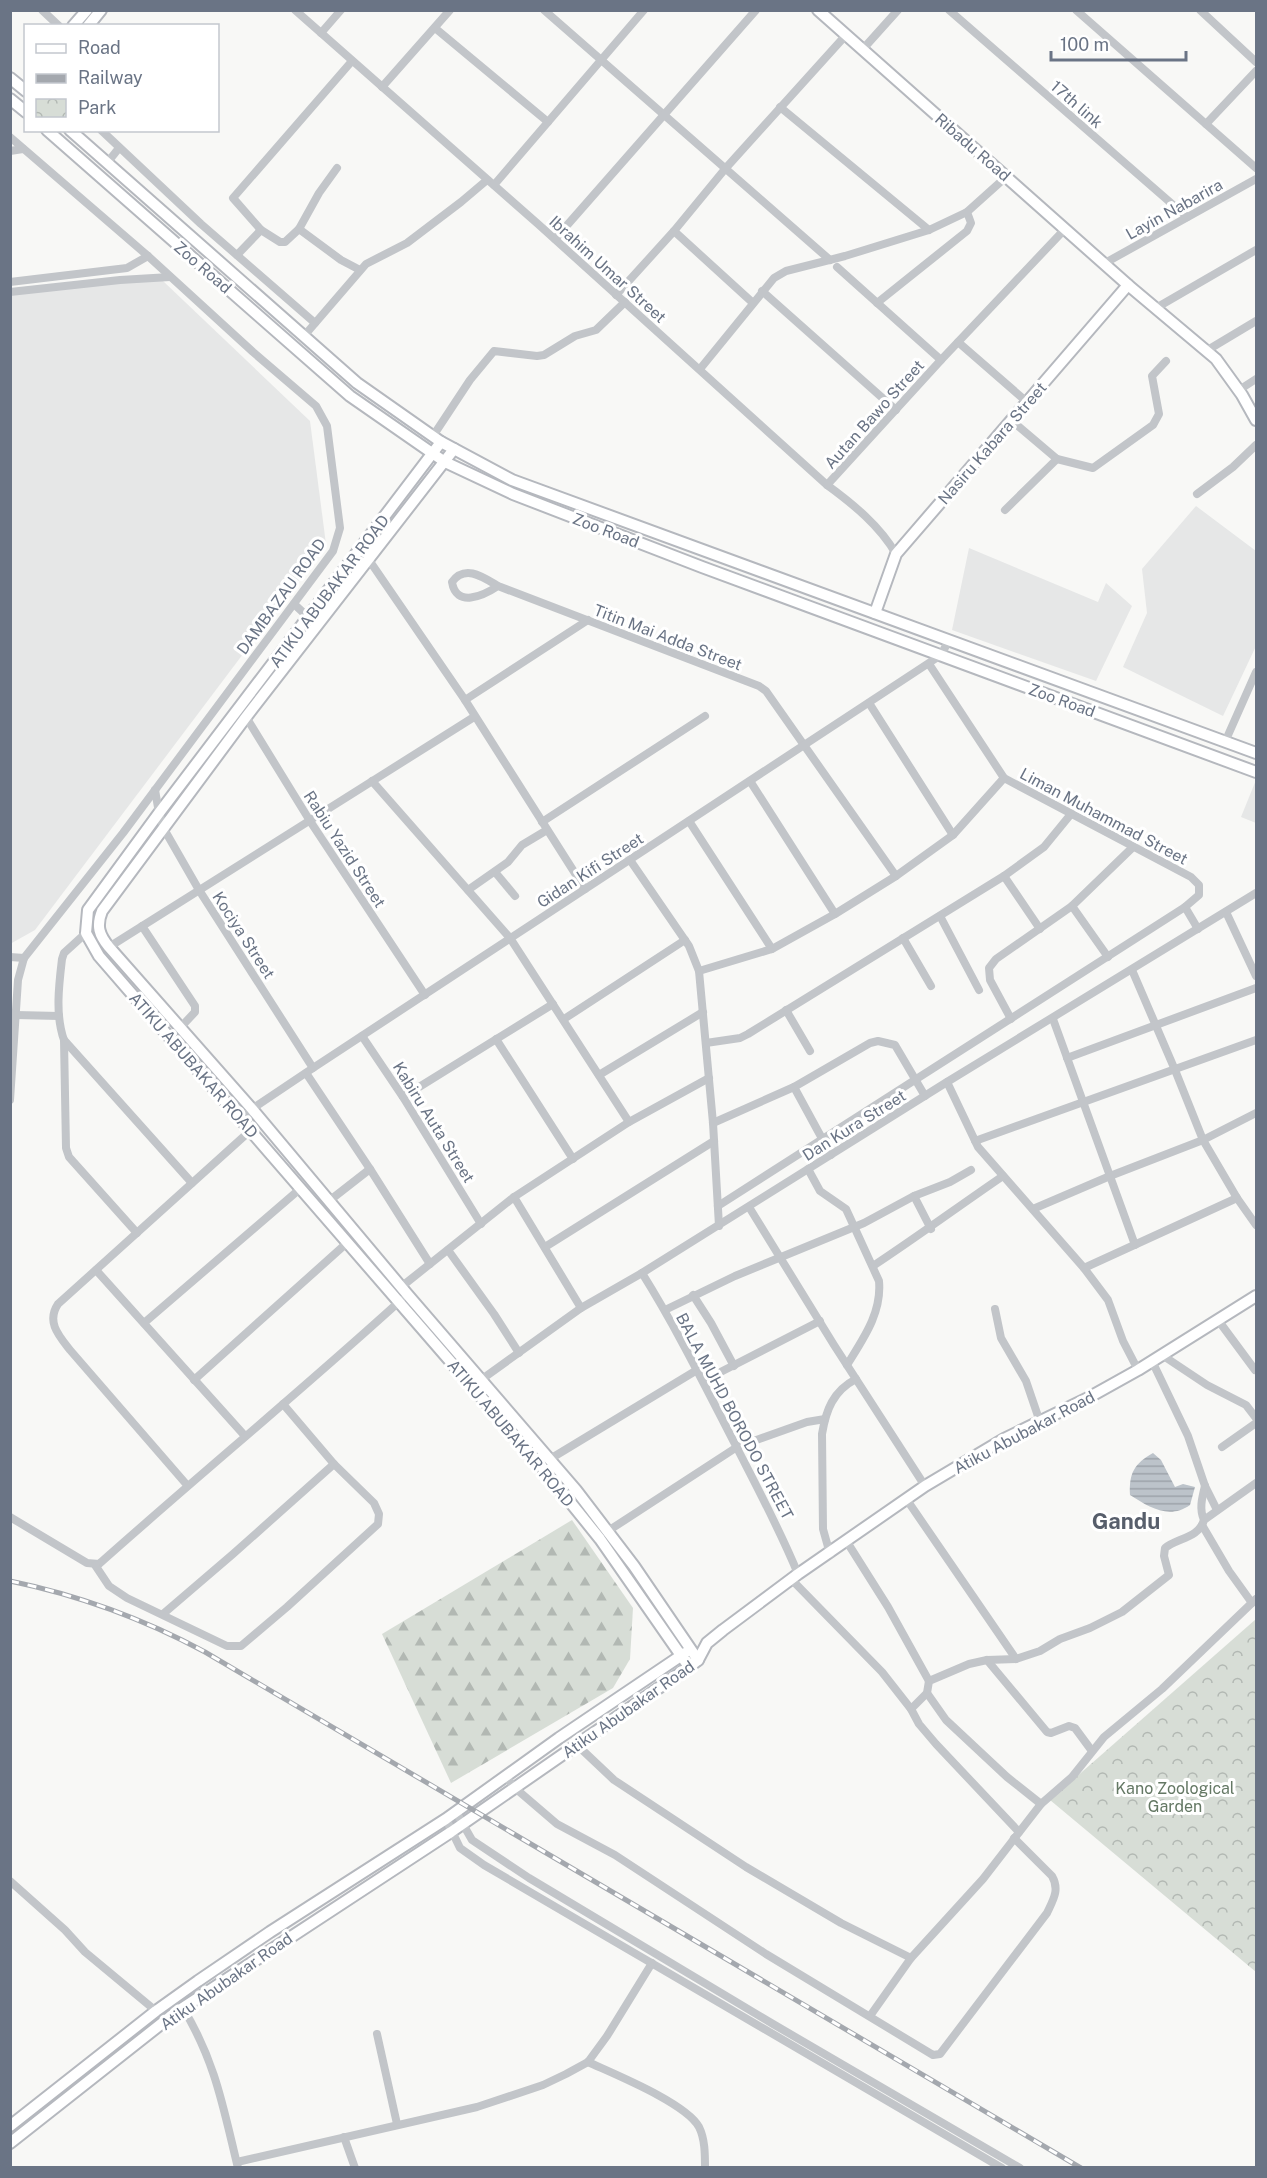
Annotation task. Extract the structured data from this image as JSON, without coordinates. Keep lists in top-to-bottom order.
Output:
{
  "streets": {
    "street": [
      "17th link",
      "Ribadu Road",
      "Layin Nabarira",
      "Zoo Road",
      "Ibrahim Umar Street",
      "Autan Bawo Street",
      "Nasiru Kabara Street",
      "ATIKU ABUBAKAR ROAD",
      "DAMBAZAU ROAD",
      "Titin Mai Adda Street",
      "Liman Muhammad Street",
      "Rabiu Yazid Street",
      "Gidan Kifi Street",
      "Kociya Street",
      "Kabiru Auta Street",
      "Dan Kura Street",
      "BALA MUHD BORODO STREET",
      "Atiku Abubakar Road"
    ]
  },
  "crossings": [
    ["17th link", "Layin Nabarira"],
    ["Ribadu Road", "Layin Nabarira"],
    ["Ribadu Road", "Autan Bawo Street"],
    ["Ribadu Road", "Nasiru Kabara Street"],
    ["Zoo Road", "Nasiru Kabara Street"],
    ["Zoo Road", "ATIKU ABUBAKAR ROAD"],
    ["Zoo Road", "Gidan Kifi Street"],
    ["Ibrahim Umar Street", "Autan Bawo Street"],
    ["Ibrahim Umar Street", "Nasiru Kabara Street"],
    ["ATIKU ABUBAKAR ROAD", "Gidan Kifi Street"],
    ["ATIKU ABUBAKAR ROAD", "Kociya Street"],
    ["ATIKU ABUBAKAR ROAD", "Dan Kura Street"],
    ["ATIKU ABUBAKAR ROAD", "Atiku Abubakar Road"],
    ["DAMBAZAU ROAD", "Kociya Street"],
    ["Titin Mai Adda Street", "Gidan Kifi Street"],
    ["Liman Muhammad Street", "Gidan Kifi Street"],
    ["Rabiu Yazid Street", "Gidan Kifi Street"],
    ["Gidan Kifi Street", "Kociya Street"],
    ["Gidan Kifi Street", "Kabiru Auta Street"],
    ["Dan Kura Street", "BALA MUHD BORODO STREET"],
    ["BALA MUHD BORODO STREET", "Atiku Abubakar Road"]
  ],
  "districts": ["Gandu"],
  "parks": ["Kano Zoological Garden"],
  "legend": ["Road", "Railway", "Park"],
  "scale_bar": "100 m"
}
